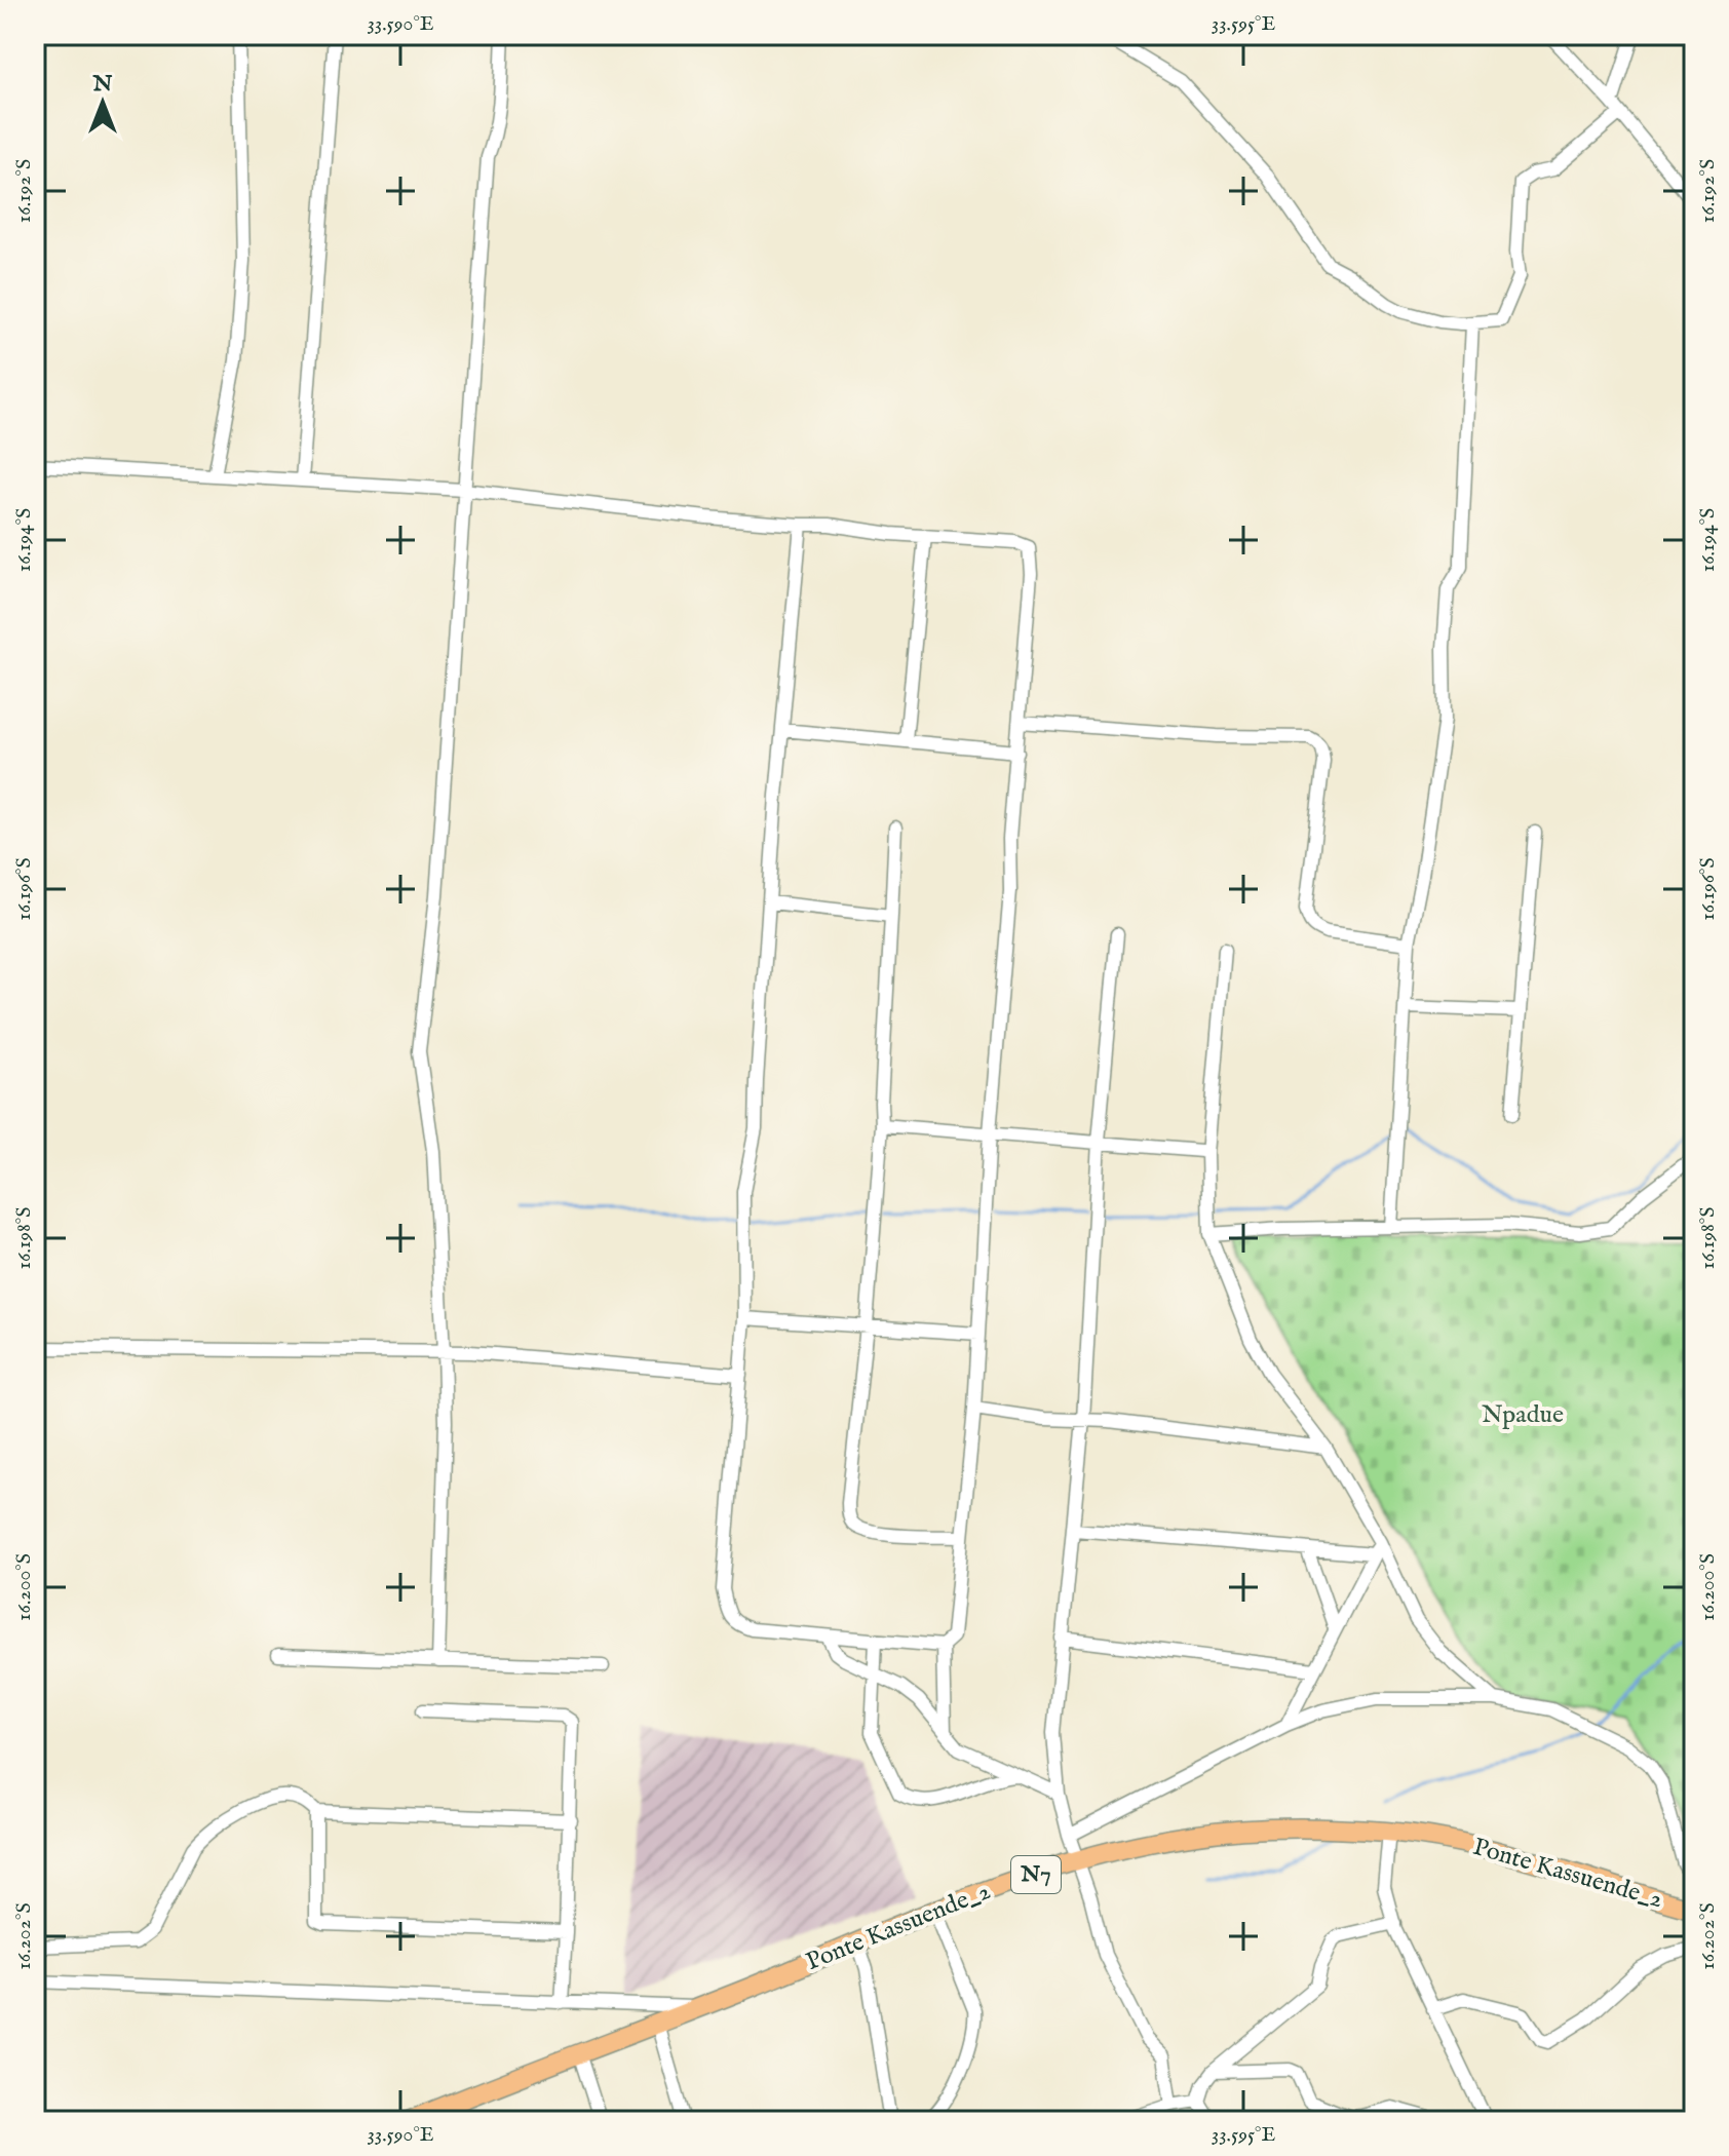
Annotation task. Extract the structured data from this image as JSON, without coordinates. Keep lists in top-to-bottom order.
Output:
{
  "streets": {
    "highway": ["Ponte Kassuende_2", "N7"]
  },
  "parks": ["Npadue"],
  "north": "top",
  "coordinates": [
    "33.590°E",
    "33.595°E",
    "16.192°S",
    "16.194°S",
    "16.196°S",
    "16.198°S",
    "16.200°S",
    "16.202°S"
  ]
}
